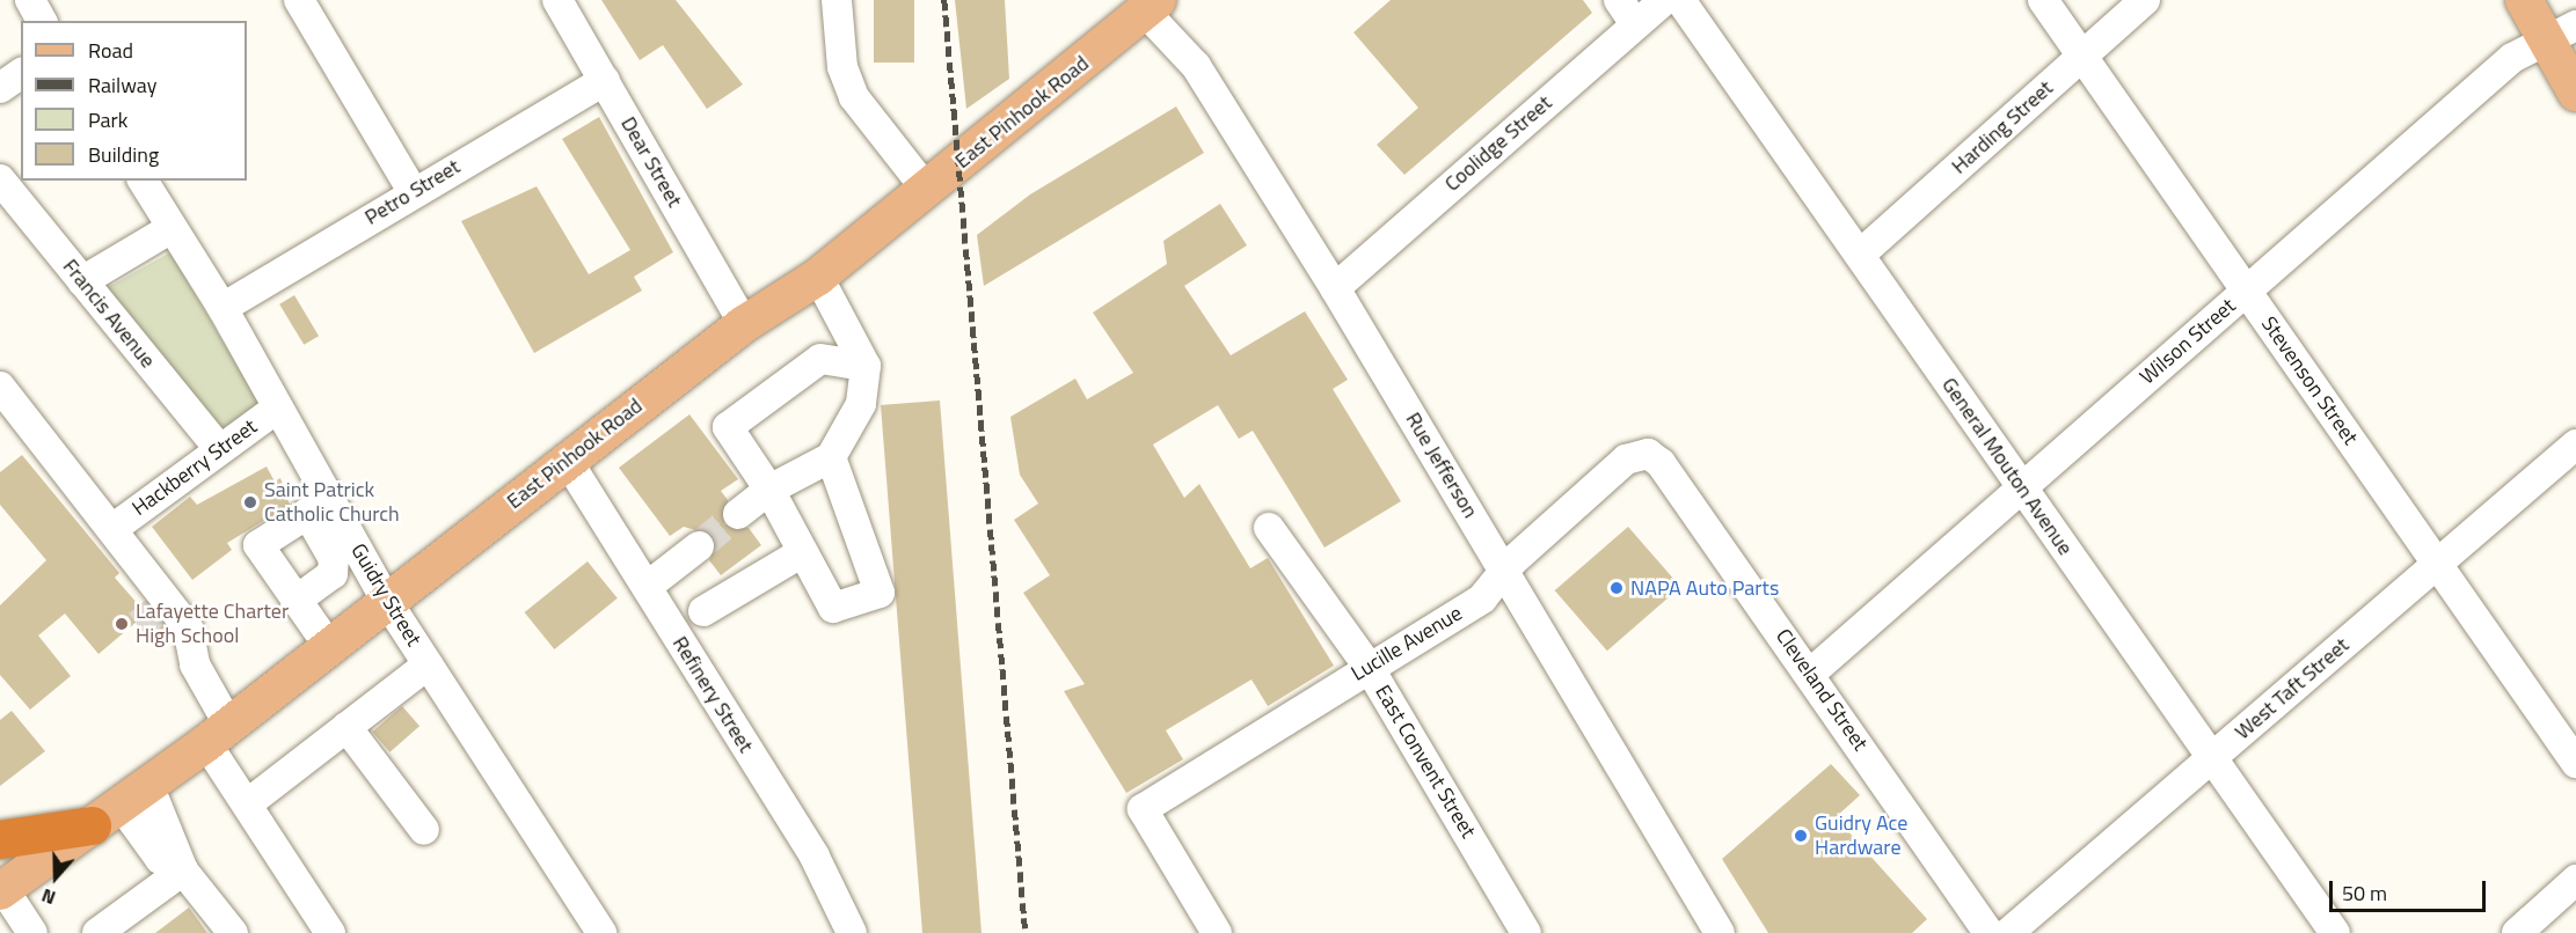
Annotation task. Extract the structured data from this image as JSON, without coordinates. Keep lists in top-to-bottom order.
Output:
{
  "streets": {
    "main road": ["East Pinhook Road"],
    "street": [
      "Harding Street",
      "Coolidge Street",
      "Dear Street",
      "Petro Street",
      "Francis Avenue",
      "Wilson Street",
      "Stevenson Street",
      "Rue Jefferson",
      "General Mouton Avenue",
      "Hackberry Street",
      "Guidry Street",
      "Lucille Avenue",
      "West Taft Street",
      "Cleveland Street",
      "Refinery Street",
      "East Convent Street"
    ]
  },
  "crossings": [
    ["East Pinhook Road", "Dear Street"],
    ["East Pinhook Road", "Rue Jefferson"],
    ["East Pinhook Road", "Guidry Street"],
    ["East Pinhook Road", "Refinery Street"],
    ["Harding Street", "Stevenson Street"],
    ["Harding Street", "General Mouton Avenue"],
    ["Coolidge Street", "Rue Jefferson"],
    ["Dear Street", "Petro Street"],
    ["Petro Street", "Guidry Street"],
    ["Francis Avenue", "Hackberry Street"],
    ["Wilson Street", "Stevenson Street"],
    ["Wilson Street", "General Mouton Avenue"],
    ["Wilson Street", "Cleveland Street"],
    ["Stevenson Street", "West Taft Street"],
    ["Rue Jefferson", "Lucille Avenue"],
    ["General Mouton Avenue", "West Taft Street"],
    ["Hackberry Street", "Guidry Street"],
    ["Lucille Avenue", "Cleveland Street"],
    ["Lucille Avenue", "East Convent Street"]
  ],
  "places": [
    "Saint Patrick Catholic Church",
    "NAPA Auto Parts",
    "Lafayette Charter High School",
    "Guidry Ace Hardware"
  ],
  "legend": [
    "Road",
    "Railway",
    "Park",
    "Building"
  ],
  "scale_bar": "50 m",
  "north": "bottom"
}
